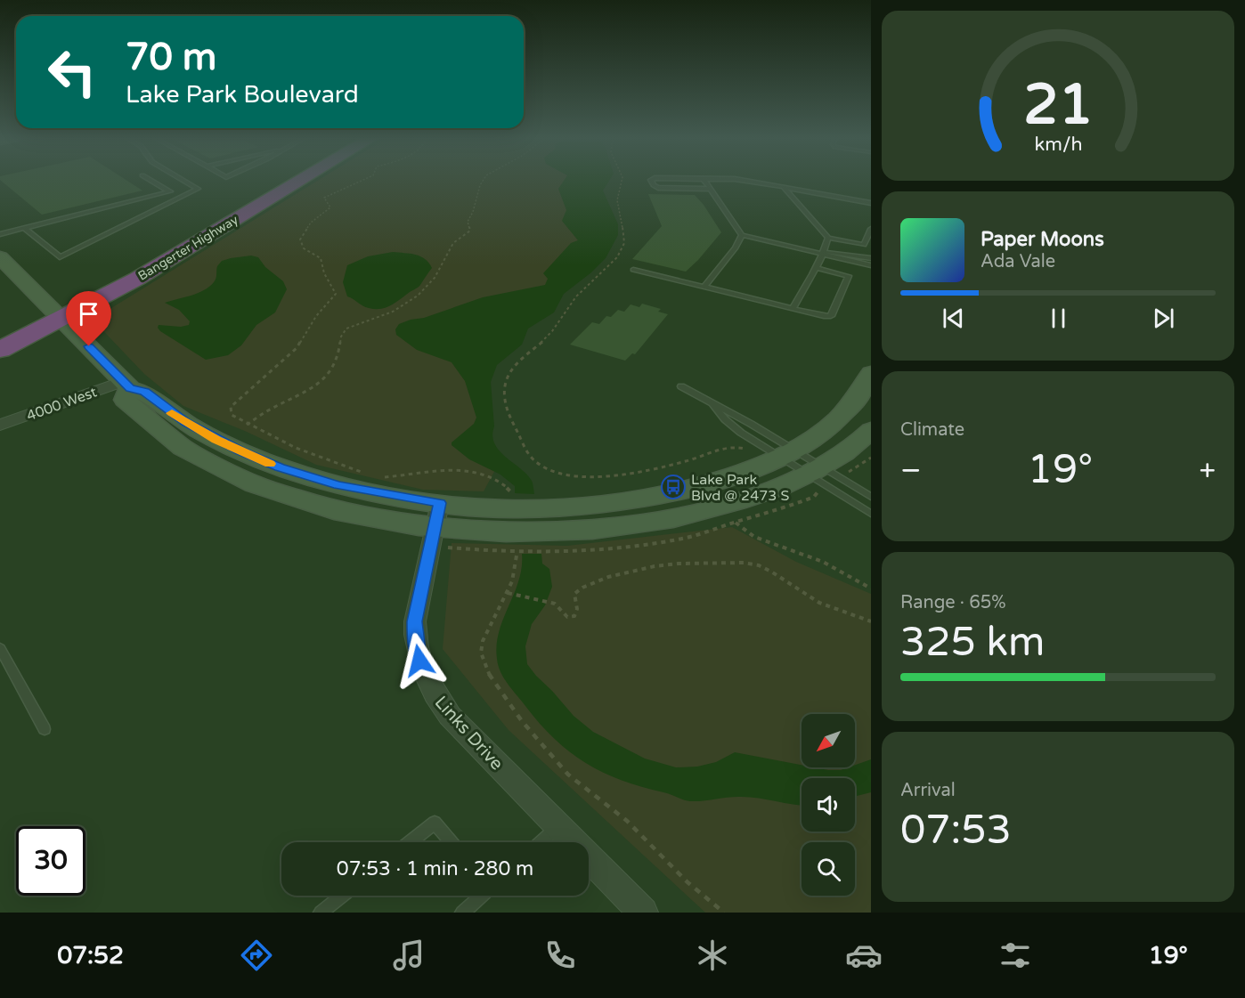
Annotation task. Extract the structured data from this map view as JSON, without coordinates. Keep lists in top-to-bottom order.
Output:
{
  "streets": {
    "highway": ["Bangerter Highway"],
    "street": ["4000 West", "Links Drive"]
  },
  "places": {
    "bus stop": ["Lake Park Blvd @ 2473 S"]
  },
  "north": "bottom left",
  "page": {
    "turn": ["70 m", "Lake Park Boulevard"],
    "song": ["Paper Moons", "Ada Vale"],
    "tile": [
      "Climate",
      ["Range · 65%", "325 km"],
      ["Arrival", "07:53"]
    ],
    "heat": ["−", "19°", "+"],
    "limit": "30",
    "trip": "07:53 · 1 min · 280 m",
    "tabs": ["07:52", "19°"],
    "gauge": ["21", "km/h"]
  }
}
